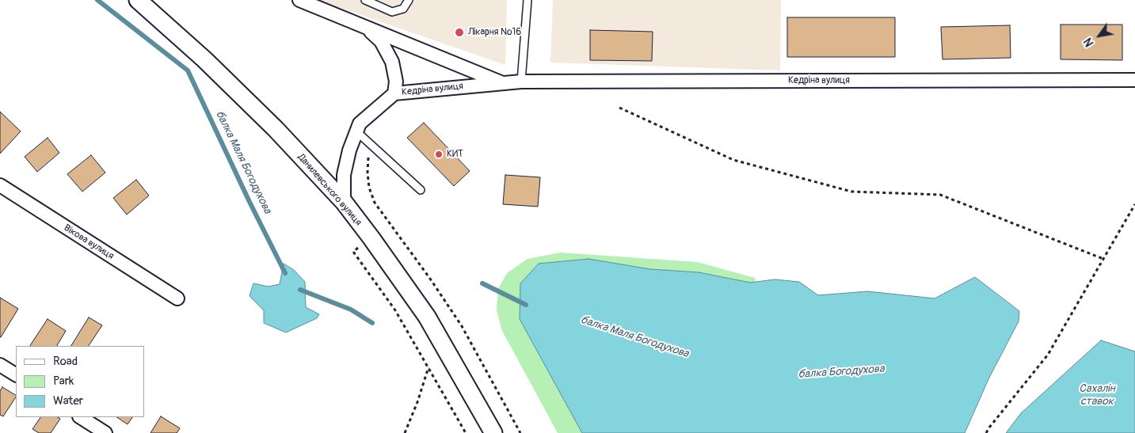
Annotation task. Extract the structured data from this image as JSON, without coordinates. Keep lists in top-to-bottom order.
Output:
{
  "streets": {
    "street": ["Кедріна вулиця", "Данилевського вулиця", "Вікова вулиця"]
  },
  "crossings": [
    ["Кедріна вулиця", "Данилевського вулиця"]
  ],
  "water": ["балка Маля Богодухова", "балка Богодухова", "Сахалін ставок"],
  "places": ["Лікарня №16", "КИТ"],
  "legend": ["Road", "Park", "Water"],
  "north": "bottom left"
}
